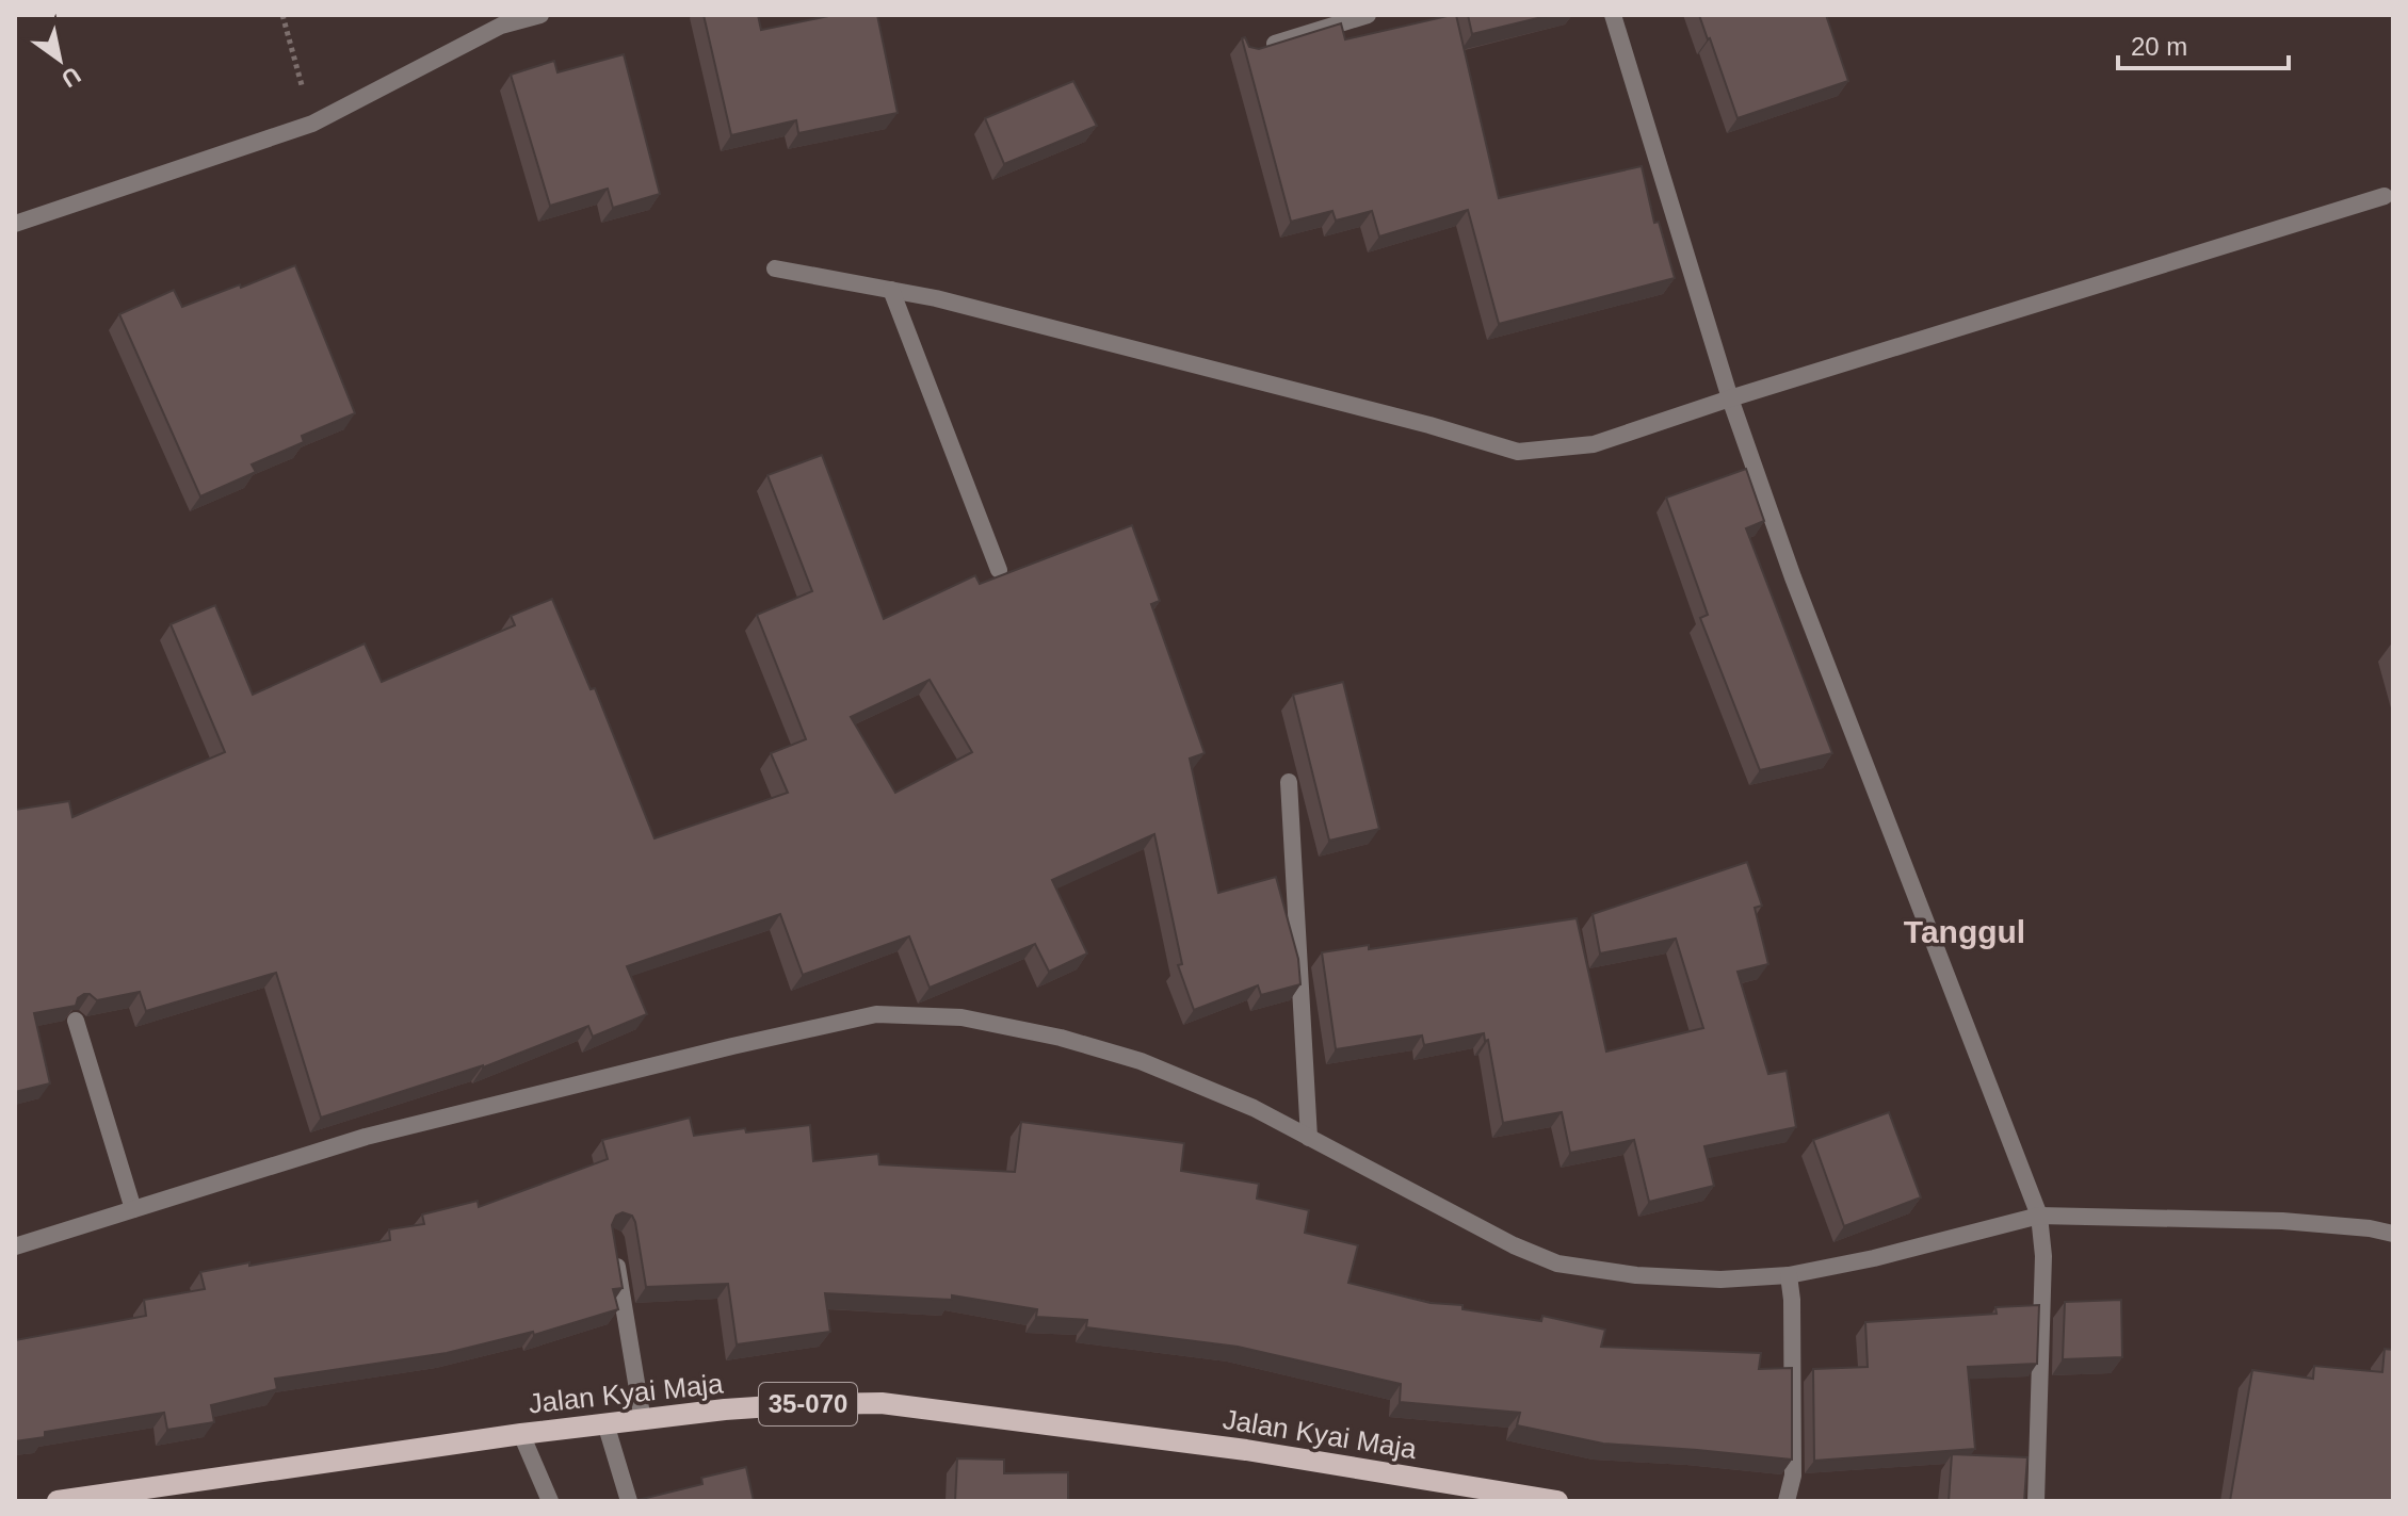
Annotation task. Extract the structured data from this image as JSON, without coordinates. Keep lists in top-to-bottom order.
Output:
{
  "streets": {
    "main road": ["Jalan Kyai Maja", "35-070"]
  },
  "districts": ["Tanggul"],
  "scale_bar": "20 m",
  "north": "bottom right"
}
